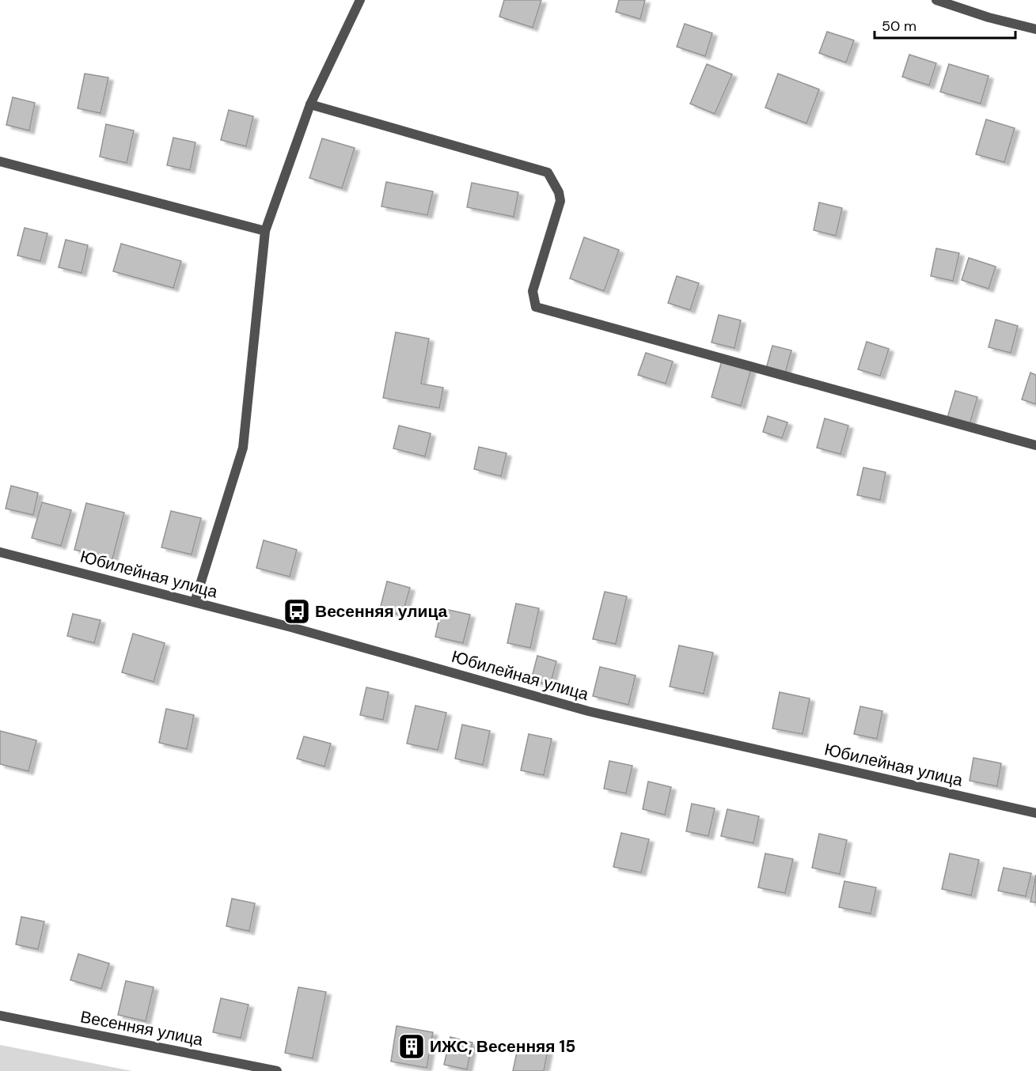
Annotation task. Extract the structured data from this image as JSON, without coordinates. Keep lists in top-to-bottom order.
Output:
{
  "streets": {
    "street": ["Юбилейная улица", "Весенняя улица"]
  },
  "places": {
    "bus stop": ["Весенняя улица"],
    "building": ["ИЖС, Весенняя 15"]
  },
  "scale_bar": "50 m"
}
